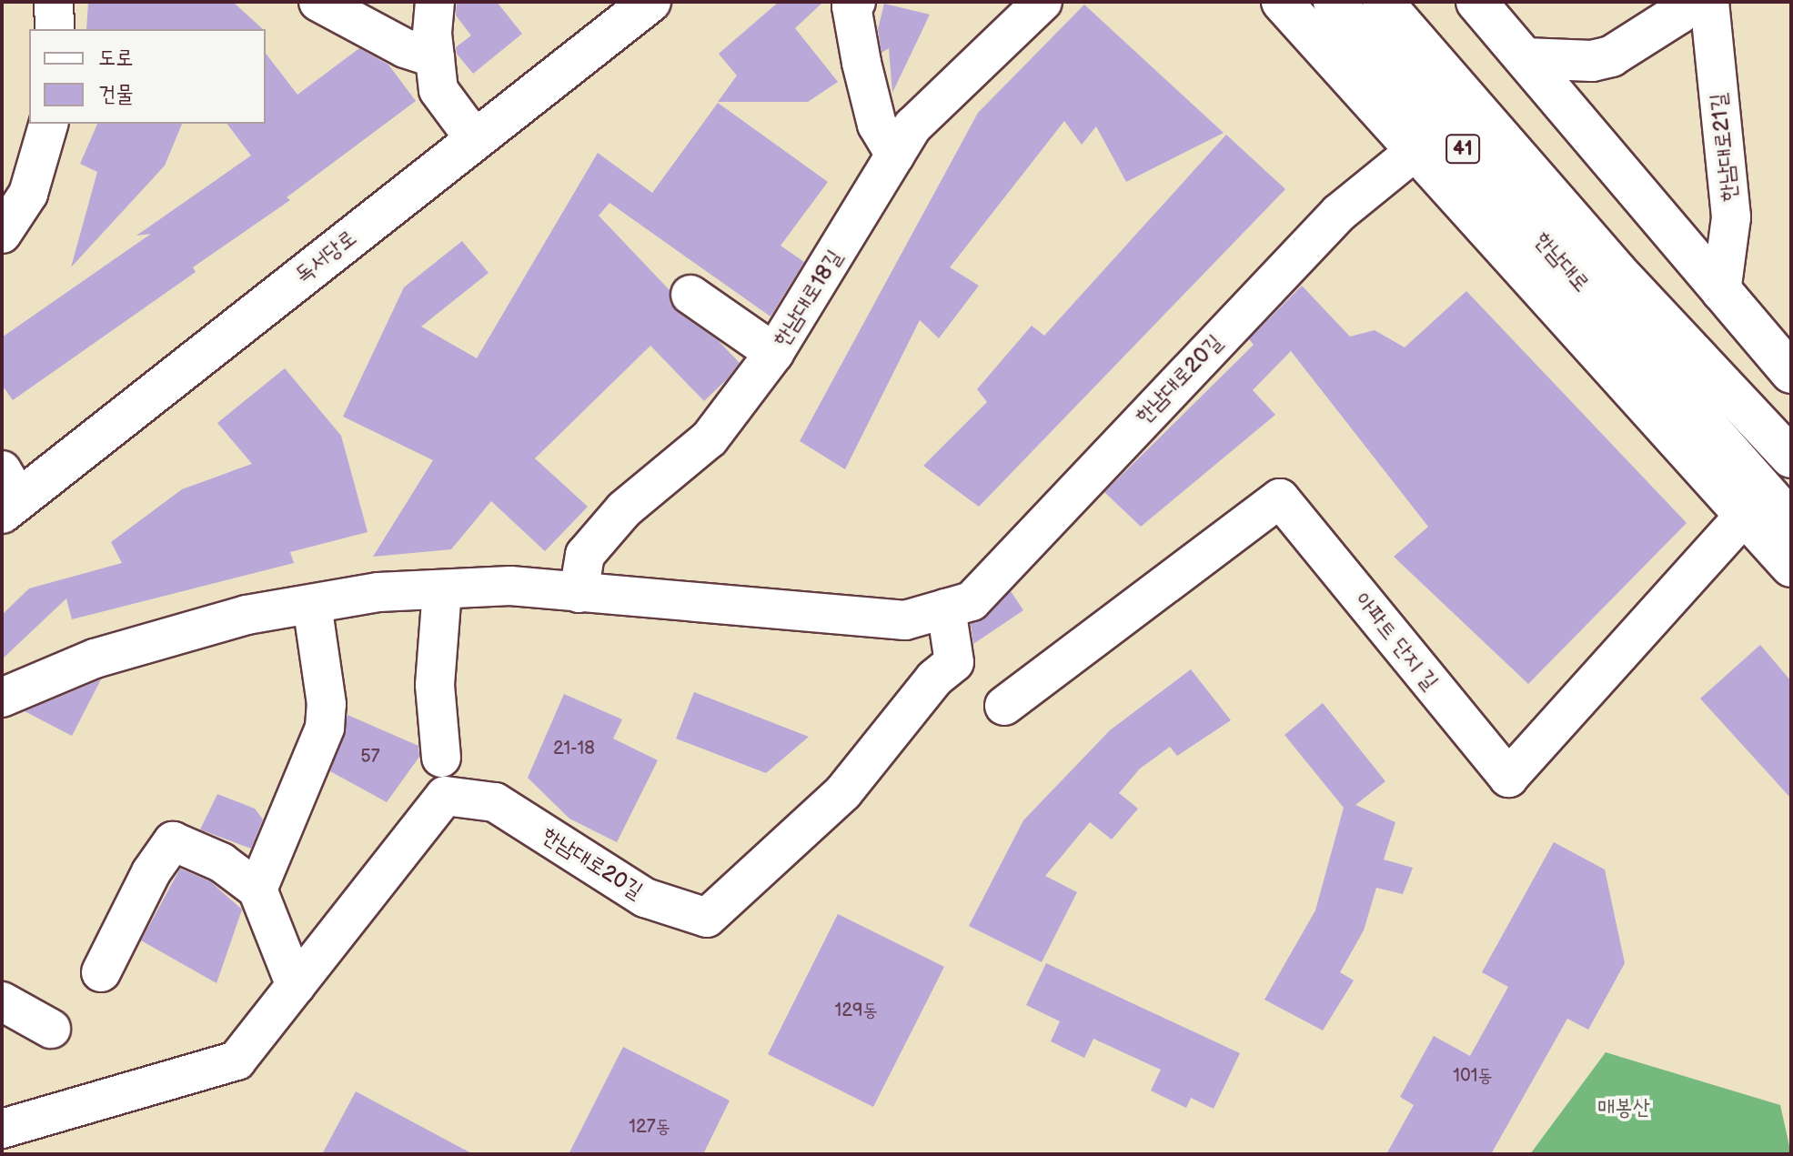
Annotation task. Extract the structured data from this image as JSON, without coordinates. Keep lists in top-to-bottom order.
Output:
{
  "streets": {
    "main road": ["41", "독서당로", "한남대로"],
    "street": [
      "한남대로21길",
      "한남대로18길",
      "한남대로20길",
      "아파트 단지 길"
    ]
  },
  "crossings": [
    ["한남대로18길", "한남대로20길"]
  ],
  "parks": ["매봉산"],
  "house_numbers": [
    "21-18",
    "57",
    "129동",
    "101동",
    "127동"
  ],
  "legend": ["도로", "건물"]
}
